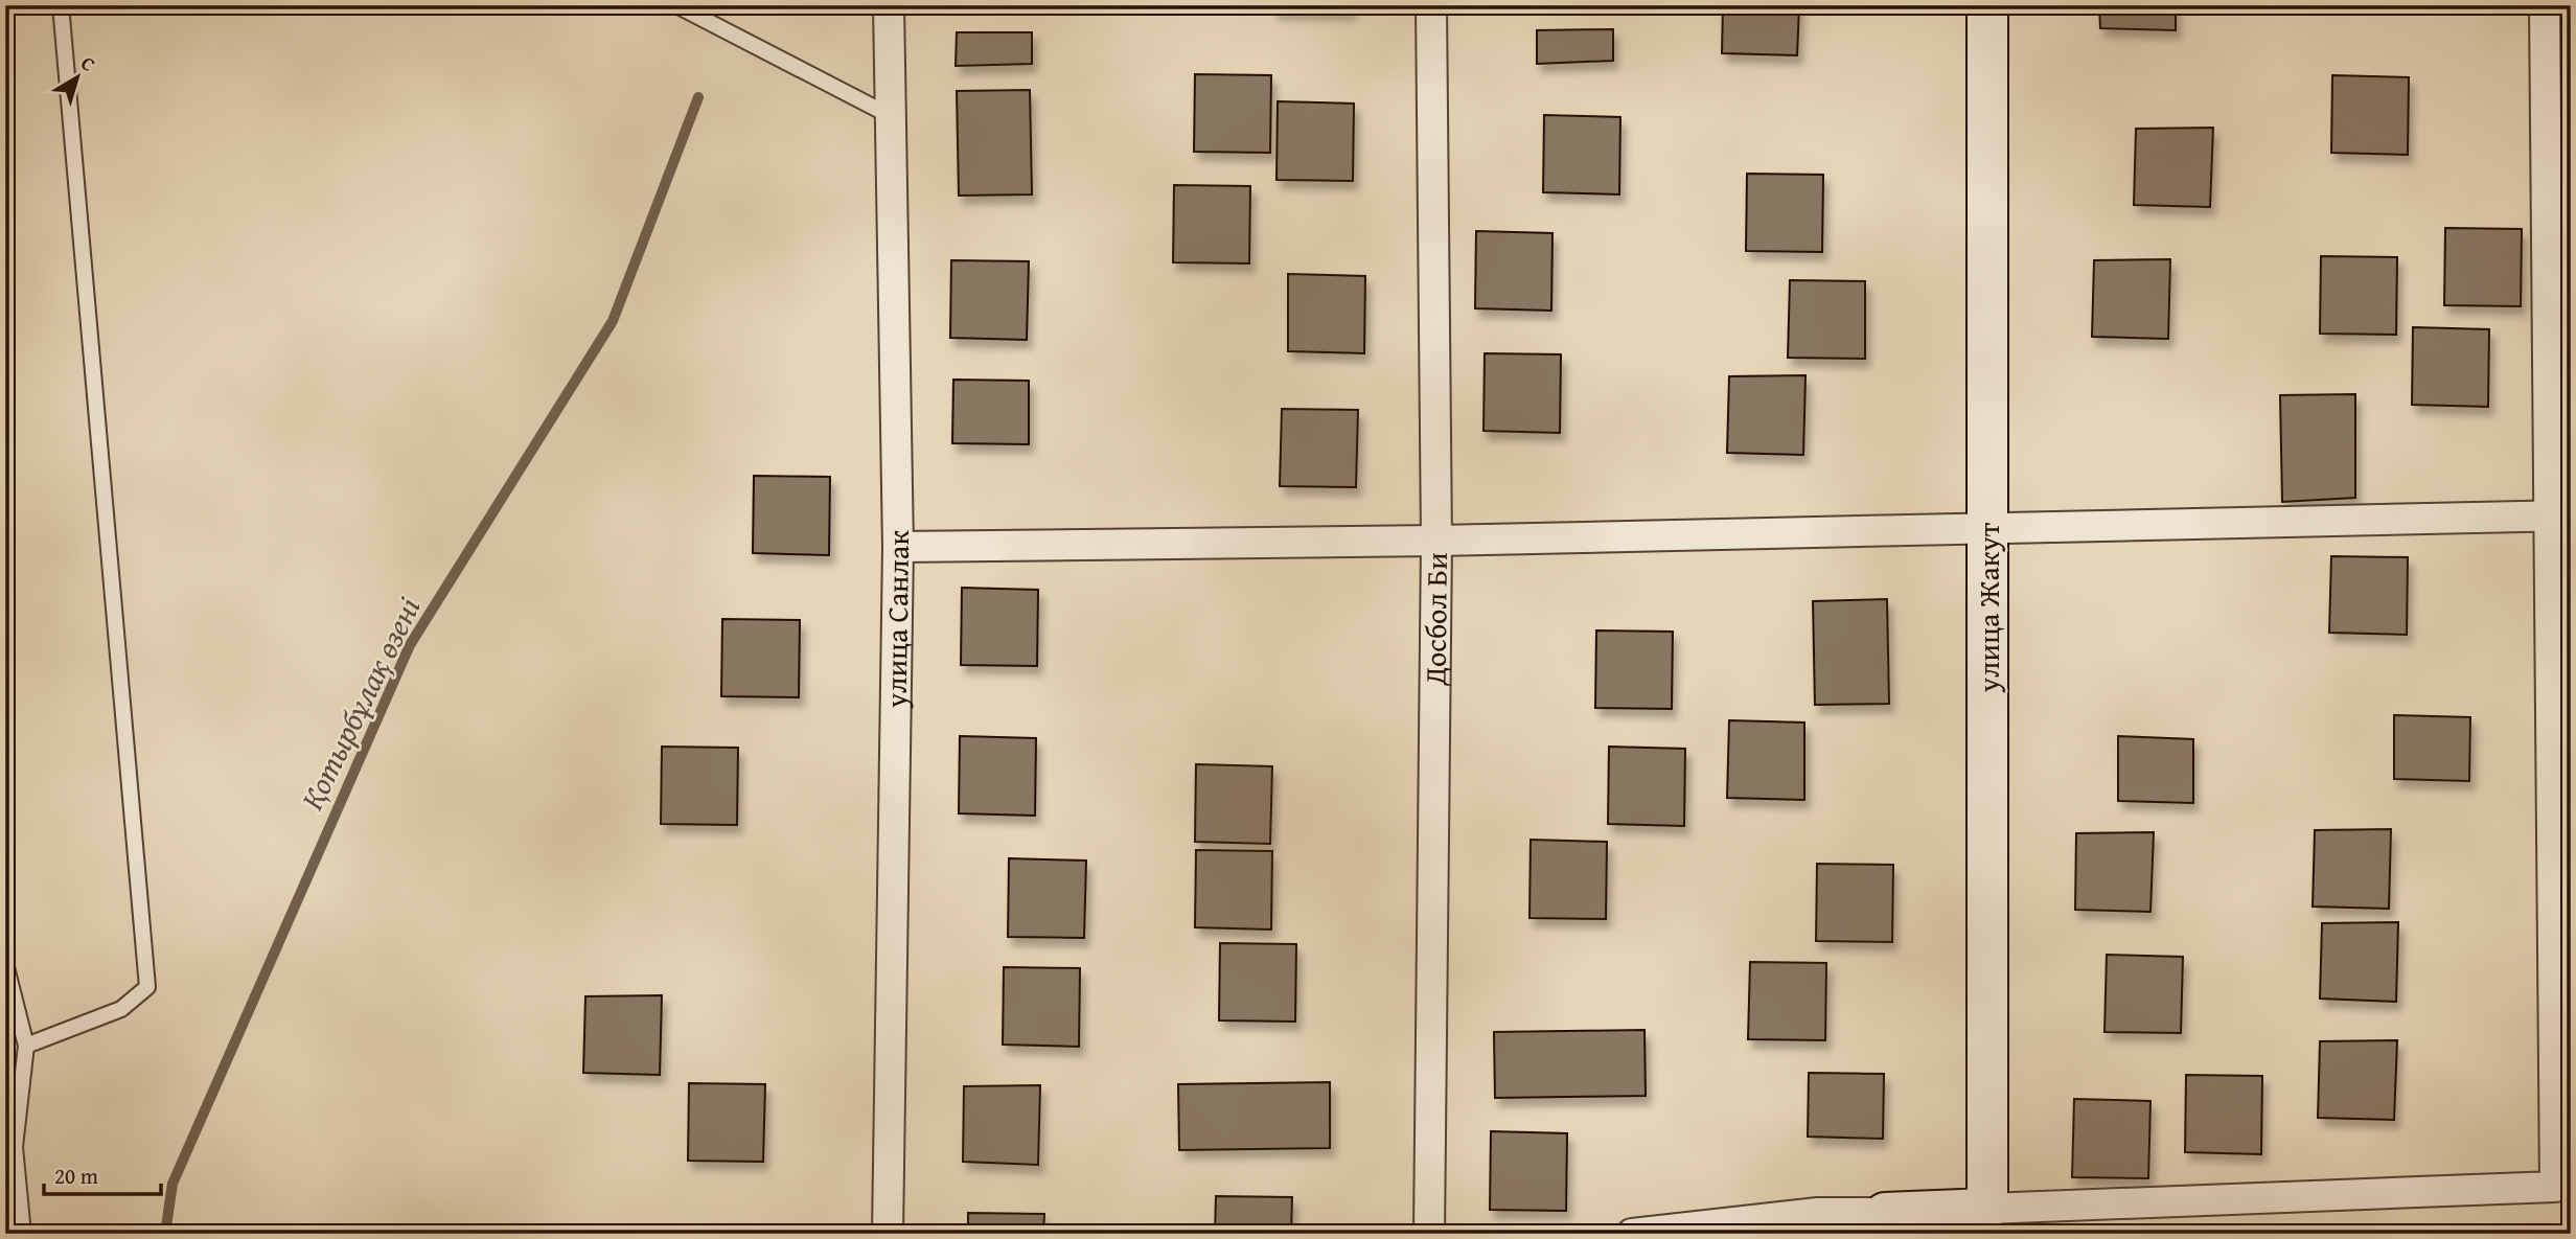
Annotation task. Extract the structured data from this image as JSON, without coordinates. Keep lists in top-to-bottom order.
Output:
{
  "streets": {
    "street": ["улица Жакут", "улица Санлак", "Досбол Би"]
  },
  "water": ["Қотырбұлақ өзені"],
  "scale_bar": "20 m",
  "north": "top right"
}
